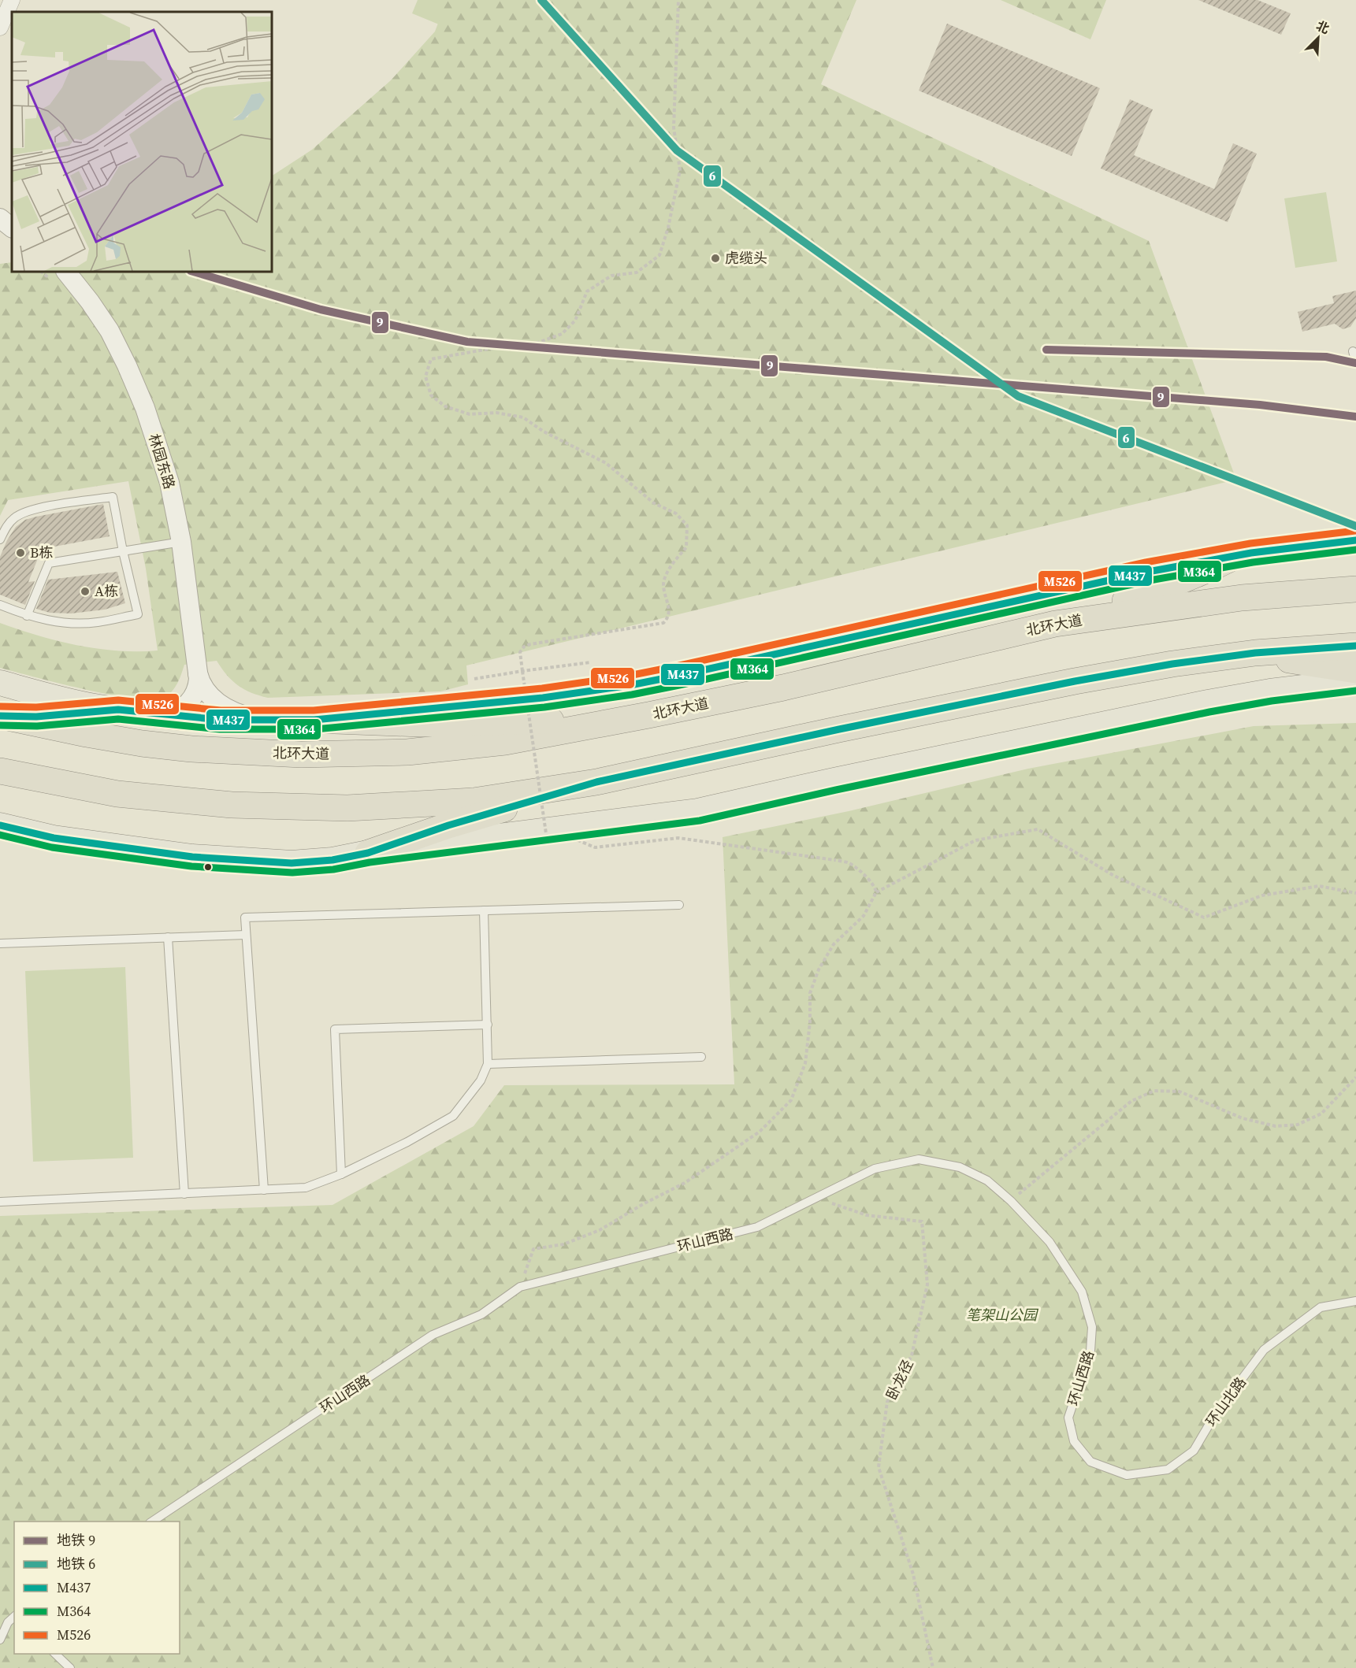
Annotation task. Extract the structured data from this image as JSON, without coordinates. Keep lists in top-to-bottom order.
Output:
{
  "streets": {
    "highway": ["北环大道"],
    "street": ["林园东路"],
    "lane": ["环山西路", "环山北路"],
    "path": ["卧龙径"]
  },
  "crossings": [
    ["环山西路", "卧龙径"],
    ["环山西路", "环山北路"]
  ],
  "parks": ["笔架山公园"],
  "places": ["虎缆头", "B栋", "A栋"],
  "lines": [
    "metro line 6",
    "metro line 9",
    "transit line M526",
    "transit line M437",
    "transit line M364"
  ],
  "legend": [
    "地铁 9",
    "地铁 6",
    "M437",
    "M364",
    "M526"
  ],
  "north": "top right"
}
